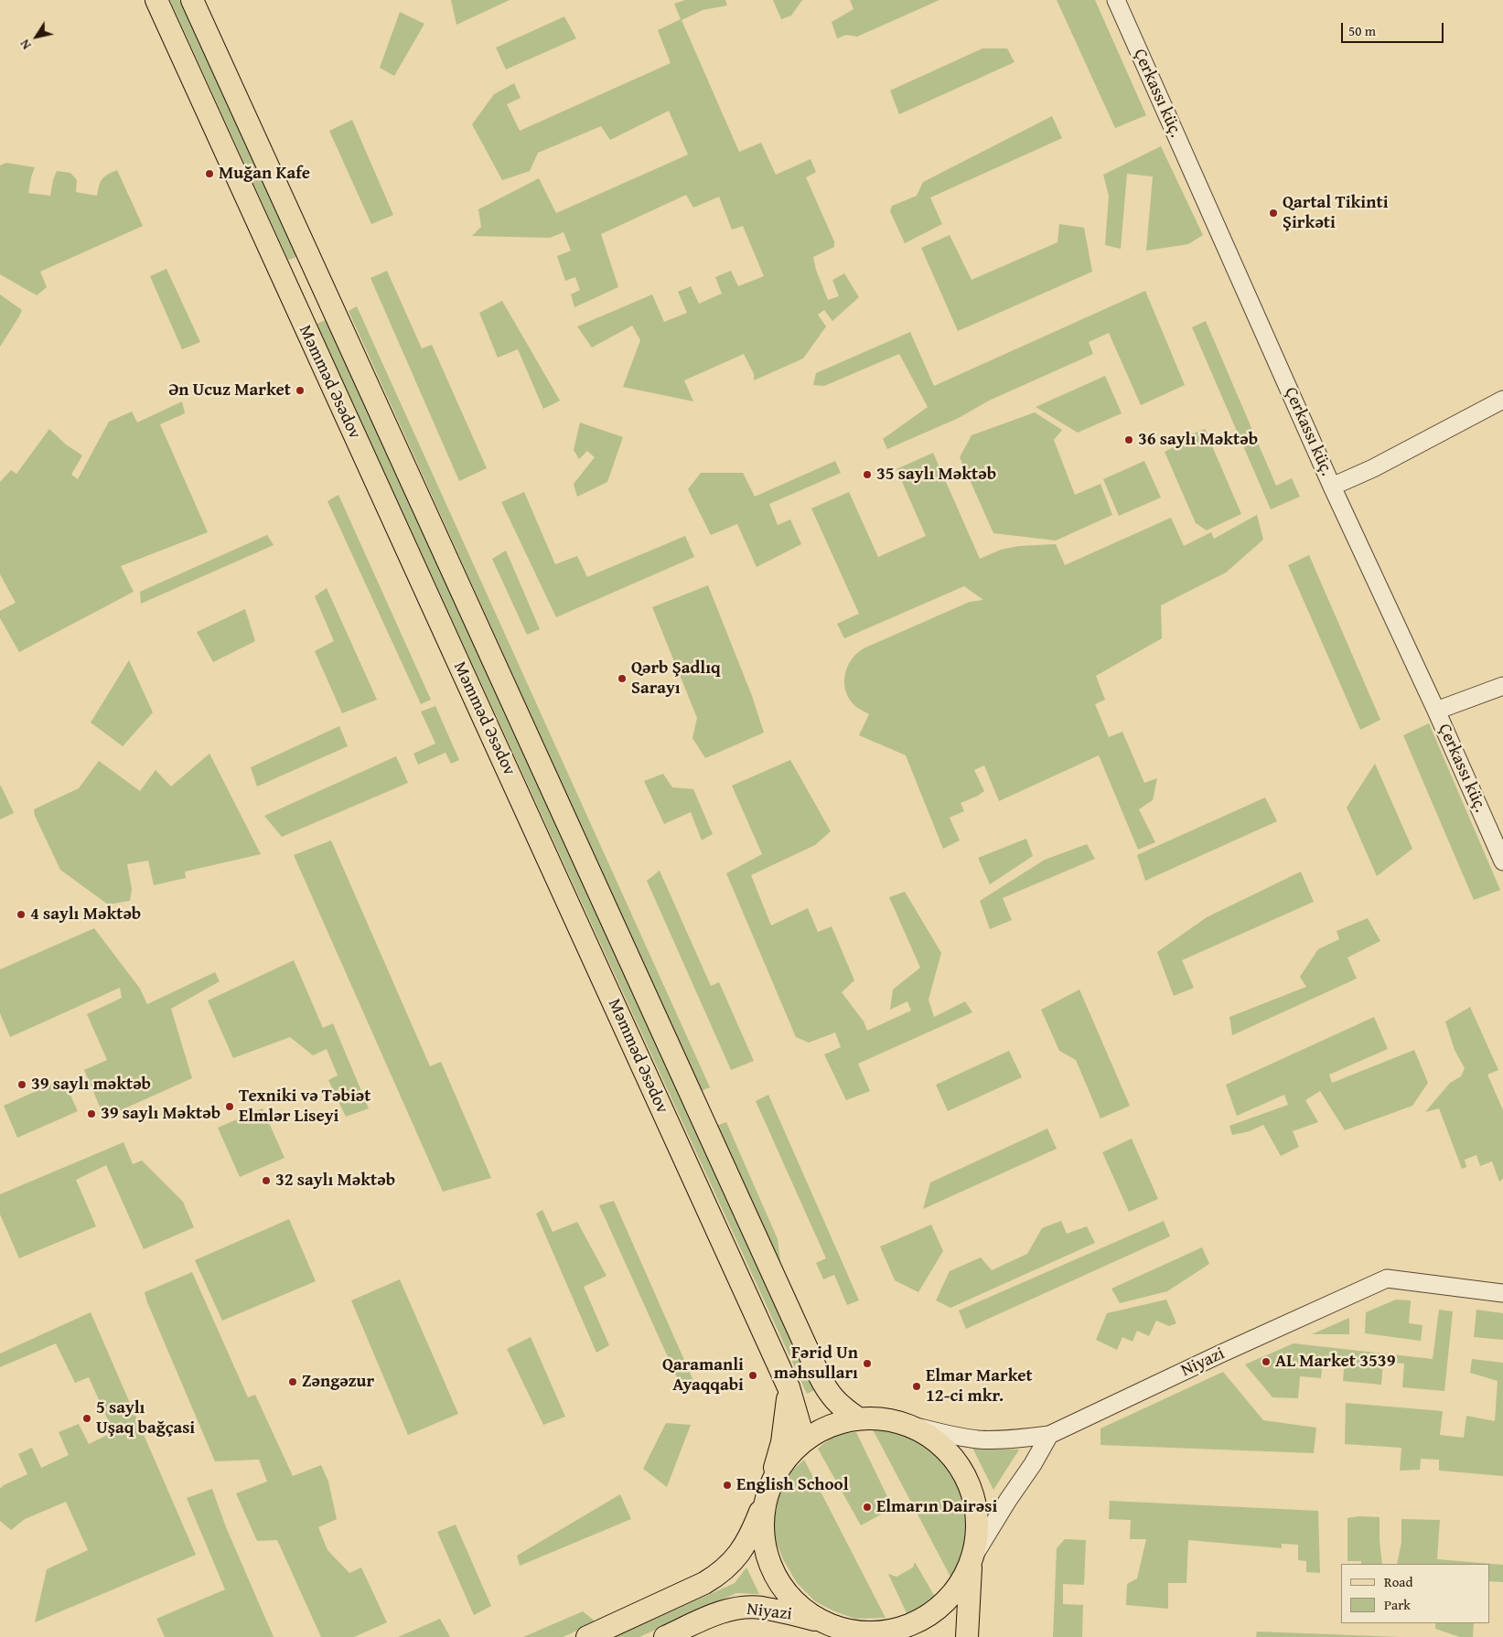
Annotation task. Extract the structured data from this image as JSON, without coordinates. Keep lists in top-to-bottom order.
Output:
{
  "streets": {
    "main road": ["Məmməd Əsədov", "Niyazi"],
    "street": ["Çerkassı küç."]
  },
  "places": [
    "Muğan Kafe",
    "Qartal Tikinti Şirkәti",
    "Ən Ucuz Market",
    "36 saylı Məktəb",
    "35 saylı Məktəb",
    "Qәrb Şadlıq Sarayı",
    "4 saylı Məktəb",
    "39 saylı məktəb",
    "Texniki və Təbiət Elmlər Liseyi",
    "39 saylı Məktəb",
    "32 saylı Məktəb",
    "AL Market 3539",
    "Fərid Un məhsulları",
    "Qaramanli Ayaqqabi",
    "Zəngəzur",
    "Elmar Market 12-ci mkr.",
    "5 saylı Uşaq bağçasi",
    "English School",
    "Elmarın Dairəsi"
  ],
  "legend": ["Road", "Park"],
  "scale_bar": "50 m",
  "north": "bottom left"
}
